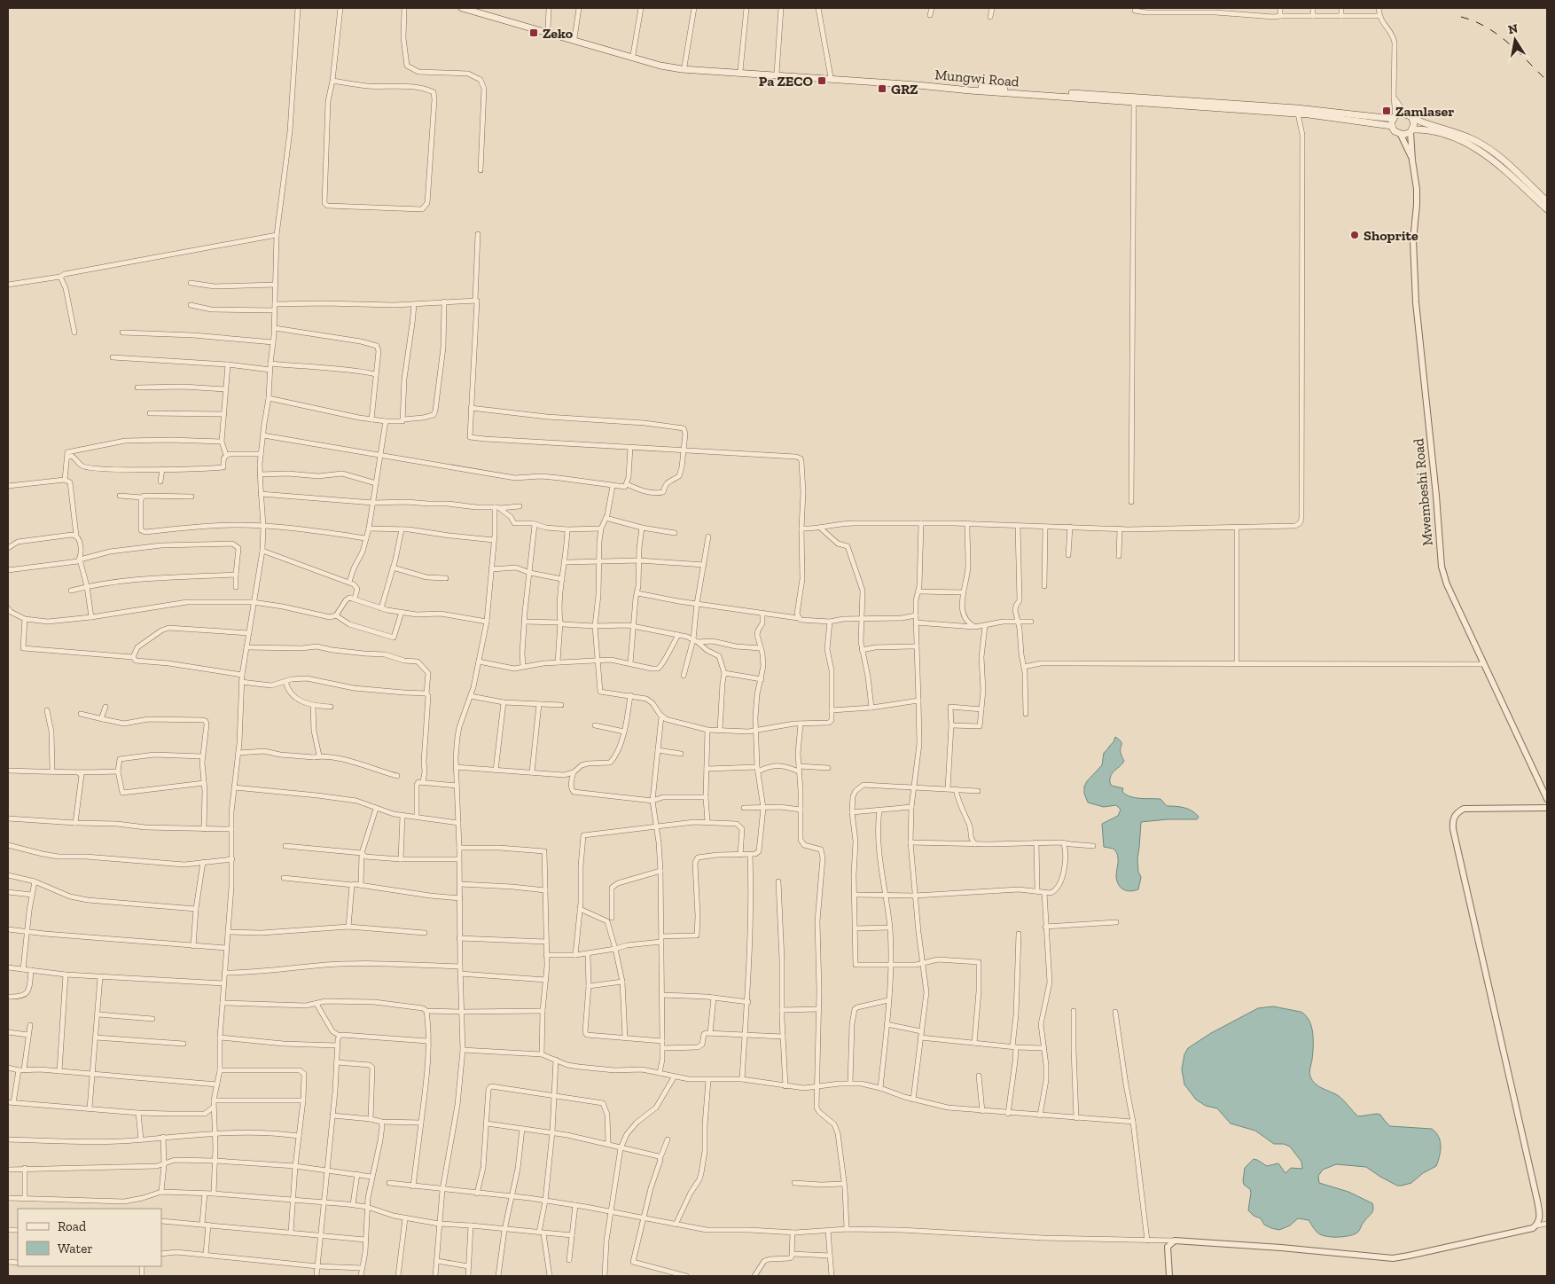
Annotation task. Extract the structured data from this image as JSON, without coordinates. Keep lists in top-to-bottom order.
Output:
{
  "streets": {
    "main road": ["Mungwi Road"],
    "street": ["Mwembeshi Road"]
  },
  "places": {
    "transit": [
      "Zeko",
      "Pa ZECO",
      "GRZ",
      "Zamlaser"
    ],
    "other": ["Shoprite"]
  },
  "legend": ["Road", "Water"],
  "north": "top"
}
